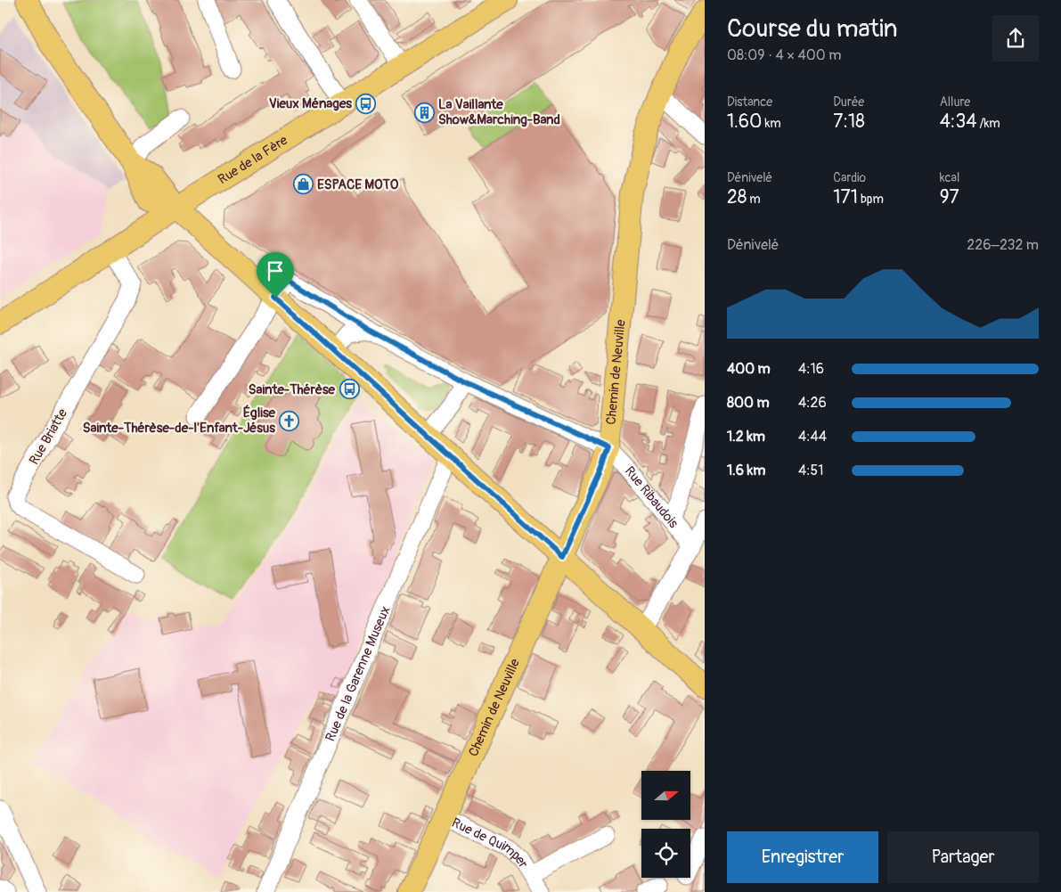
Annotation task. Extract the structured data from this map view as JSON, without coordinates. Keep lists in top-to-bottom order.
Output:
{
  "streets": {
    "main road": ["Rue de la Fère", "Chemin de Neuville"],
    "street": [
      "Rue Briatte",
      "Rue Ribaudois",
      "Rue de la Garenne Museux",
      "Rue de Quimper"
    ]
  },
  "crossings": [
    ["Rue de la Fère", "Rue Briatte"],
    ["Chemin de Neuville", "Rue Ribaudois"],
    ["Chemin de Neuville", "Rue de Quimper"]
  ],
  "places": {
    "bus stop": ["Vieux Ménages", "Sainte-Thérèse"],
    "building": ["La Vaillante Show&Marching-Band"],
    "shop": ["ESPACE MOTO"],
    "church": ["Église Sainte-Thérèse-de-l'Enfant-Jésus"]
  },
  "north": "right",
  "page": {
    "heading": ["Course du matin", "08:09 · 4 × 400 m"],
    "stats": [
      ["Distance", "1.60 km"],
      ["Durée", "7:18"],
      ["Allure", "4:34 /km"],
      ["Dénivelé", "28 m"],
      ["Cardio", "171 bpm"],
      ["kcal", "97"]
    ],
    "chart": ["Dénivelé", "226–232 m"],
    "list": [
      {
        "name": "400 m",
        "note": "4:16"
      },
      {
        "name": "800 m",
        "note": "4:26"
      },
      {
        "name": "1.2 km",
        "note": "4:44"
      },
      {
        "name": "1.6 km",
        "note": "4:51"
      }
    ],
    "buttons": ["Enregistrer", "Partager"]
  }
}
